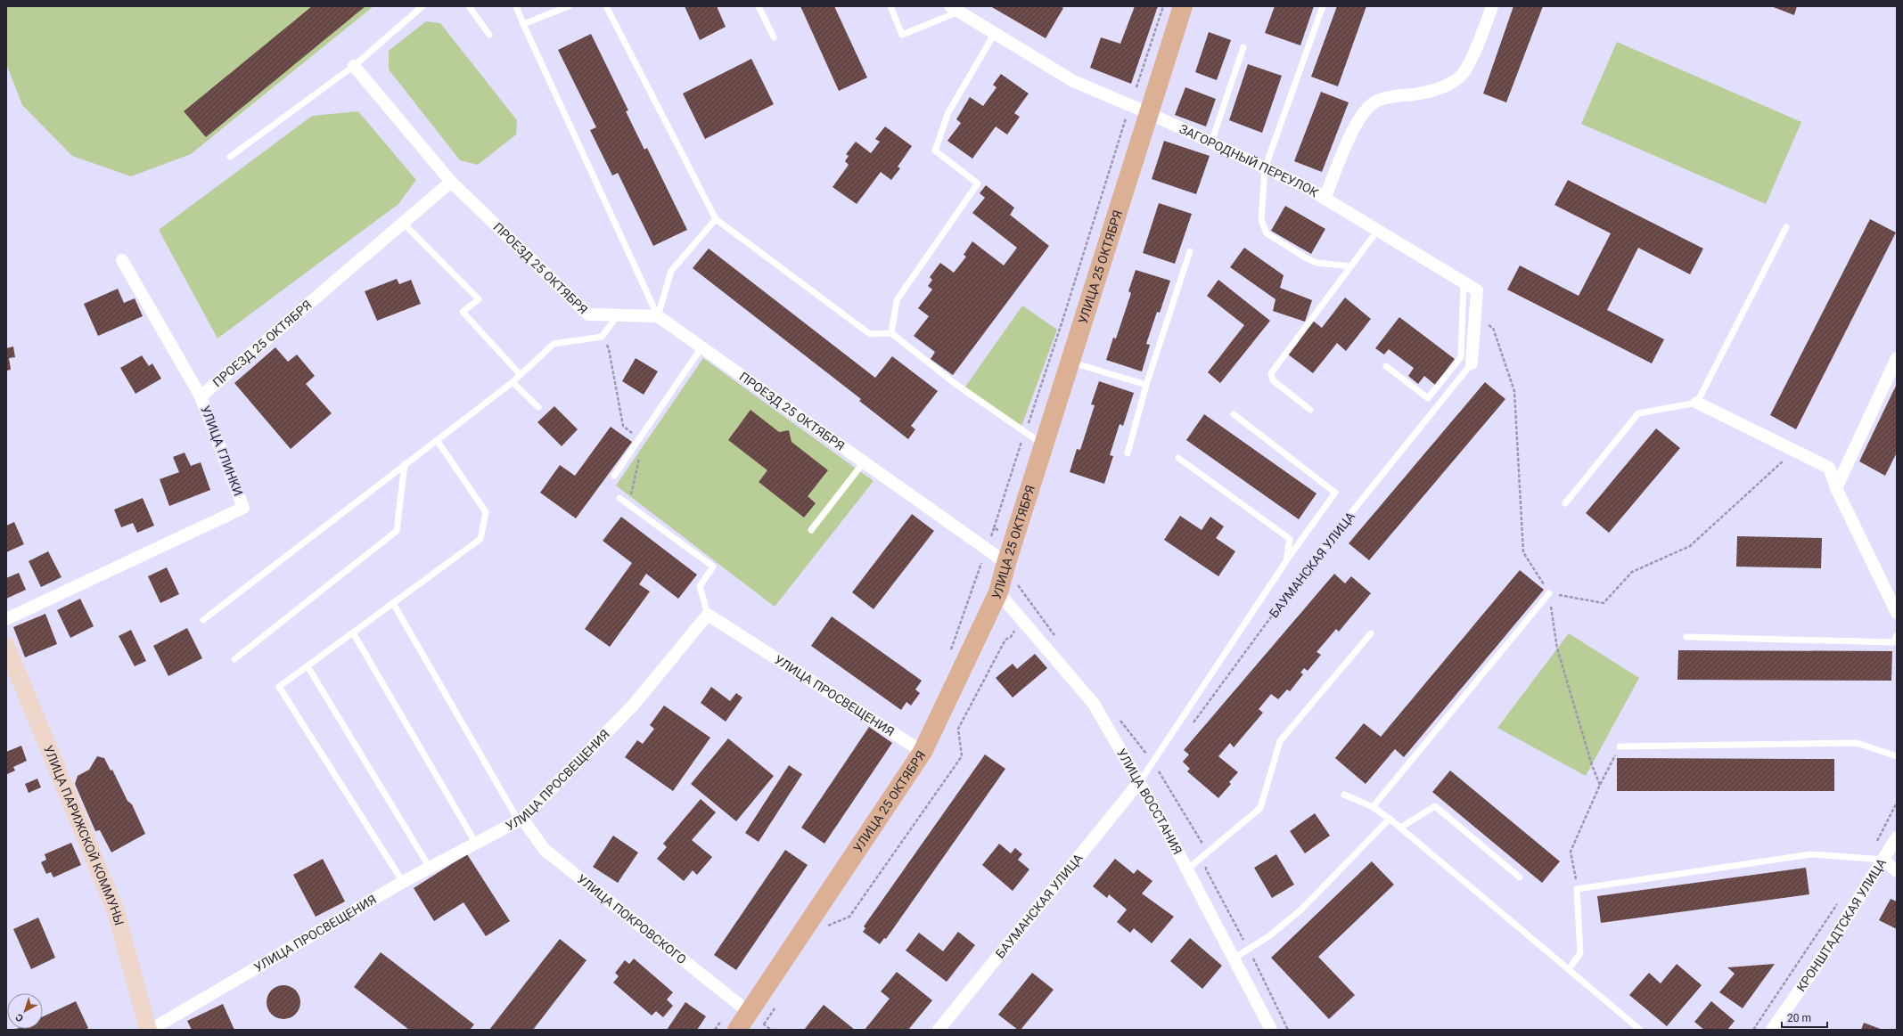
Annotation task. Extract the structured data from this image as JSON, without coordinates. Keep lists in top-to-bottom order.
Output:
{
  "streets": {
    "main road": ["УЛИЦА 25 ОКТЯБРЯ"],
    "street": [
      "ЗАГОРОДНЫЙ ПЕРЕУЛОК",
      "ПРОЕЗД 25 ОКТЯБРЯ",
      "УЛИЦА ГЛИНКИ",
      "БАУМАНСКАЯ УЛИЦА",
      "УЛИЦА ПРОСВЕЩЕНИЯ",
      "УЛИЦА ВОССТАНИЯ",
      "УЛИЦА ПАРИЖСКОЙ КОММУНЫ",
      "УЛИЦА ПОКРОВСКОГО",
      "КРОНШТАДТСКАЯ УЛИЦА"
    ]
  },
  "crossings": [
    ["ЗАГОРОДНЫЙ ПЕРЕУЛОК", "УЛИЦА 25 ОКТЯБРЯ"],
    ["ЗАГОРОДНЫЙ ПЕРЕУЛОК", "БАУМАНСКАЯ УЛИЦА"],
    ["УЛИЦА 25 ОКТЯБРЯ", "ПРОЕЗД 25 ОКТЯБРЯ"],
    ["УЛИЦА 25 ОКТЯБРЯ", "УЛИЦА ПРОСВЕЩЕНИЯ"],
    ["УЛИЦА 25 ОКТЯБРЯ", "УЛИЦА ВОССТАНИЯ"],
    ["УЛИЦА 25 ОКТЯБРЯ", "УЛИЦА ПОКРОВСКОГО"],
    ["ПРОЕЗД 25 ОКТЯБРЯ", "УЛИЦА ГЛИНКИ"],
    ["БАУМАНСКАЯ УЛИЦА", "УЛИЦА ВОССТАНИЯ"],
    ["УЛИЦА ПРОСВЕЩЕНИЯ", "УЛИЦА ПОКРОВСКОГО"]
  ],
  "scale_bar": "20 m",
  "north": "bottom left"
}
